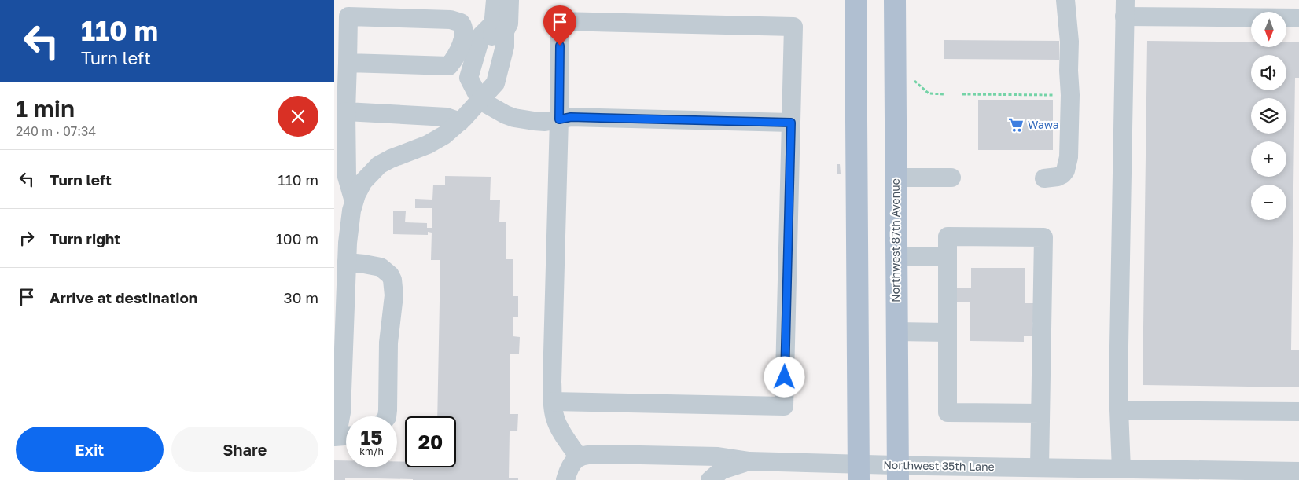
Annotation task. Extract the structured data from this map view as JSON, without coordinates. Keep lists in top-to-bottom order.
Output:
{
  "streets": {
    "main road": ["Northwest 87th Avenue"],
    "street": ["Northwest 35th Lane"]
  },
  "crossings": [
    ["Northwest 87th Avenue", "Northwest 35th Lane"]
  ],
  "places": {
    "supermarket": ["Wawa"]
  },
  "north": "bottom",
  "page": {
    "turn": ["110 m", "Turn left"],
    "map_buttons": ["+", "−"],
    "heading": ["1 min", "240 m · 07:34"],
    "list": [
      {
        "name": "Turn left",
        "value": "110 m"
      },
      {
        "name": "Turn right",
        "value": "100 m"
      },
      {
        "name": "Arrive at destination",
        "value": "30 m"
      }
    ],
    "speed": "15 km/h",
    "limit": "20",
    "buttons": ["Exit", "Share"]
  }
}
